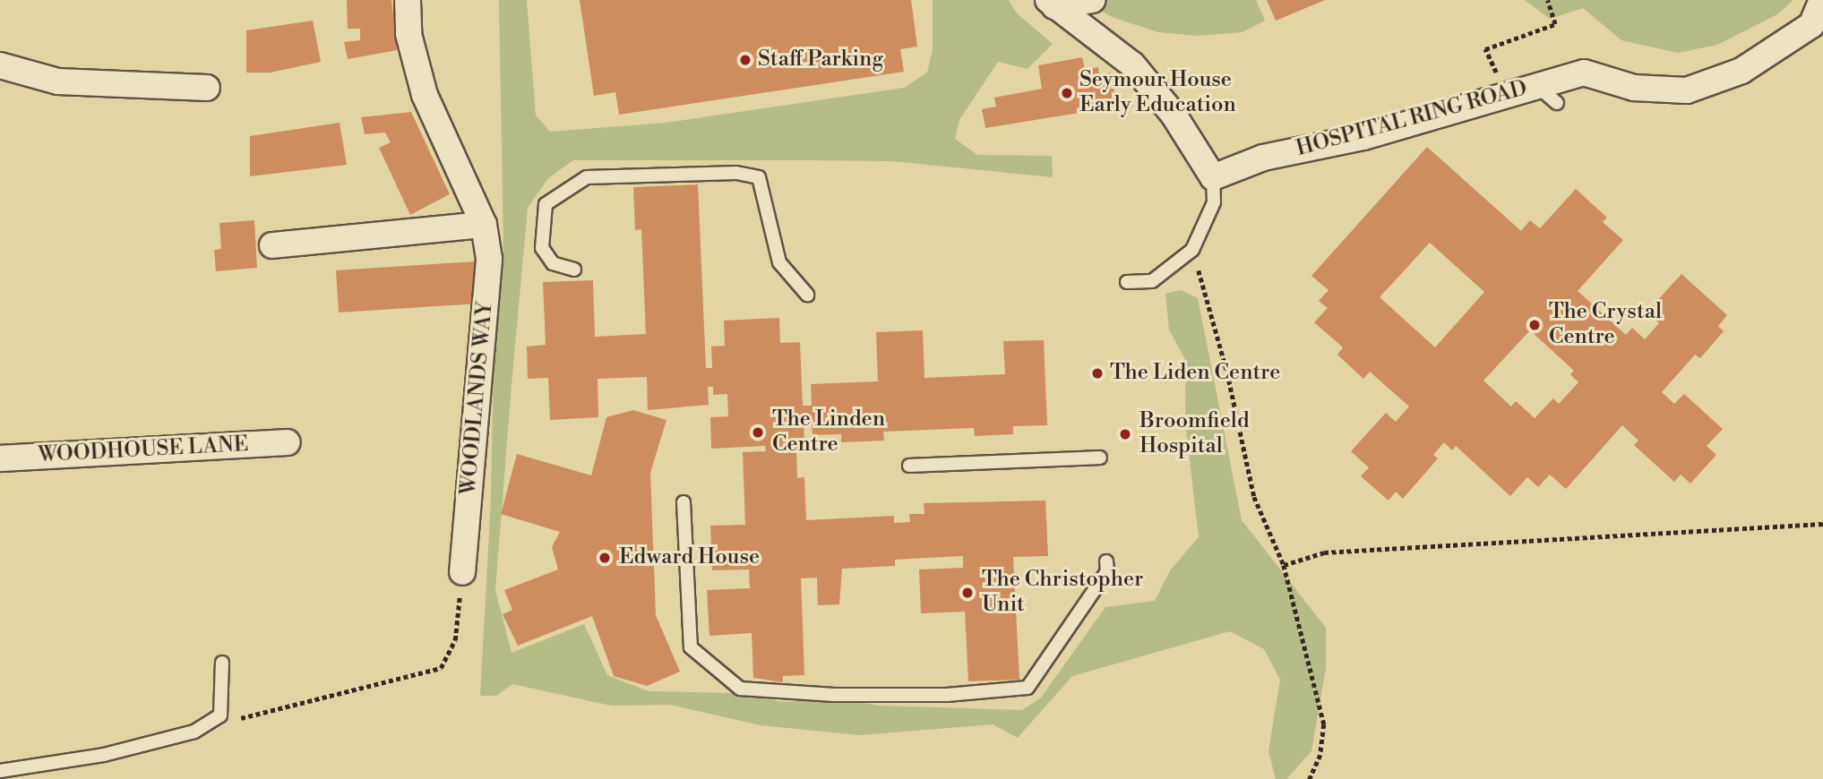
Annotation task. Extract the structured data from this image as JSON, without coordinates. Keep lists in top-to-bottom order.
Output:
{
  "streets": {
    "street": ["HOSPITAL RING ROAD", "WOODLANDS WAY", "WOODHOUSE LANE"]
  },
  "places": [
    "Staff Parking",
    "Seymour House Early Education",
    "The Crystal Centre",
    "The Liden Centre",
    "The Linden Centre",
    "Broomfield Hospital",
    "Edward House",
    "The Christopher Unit"
  ]
}
